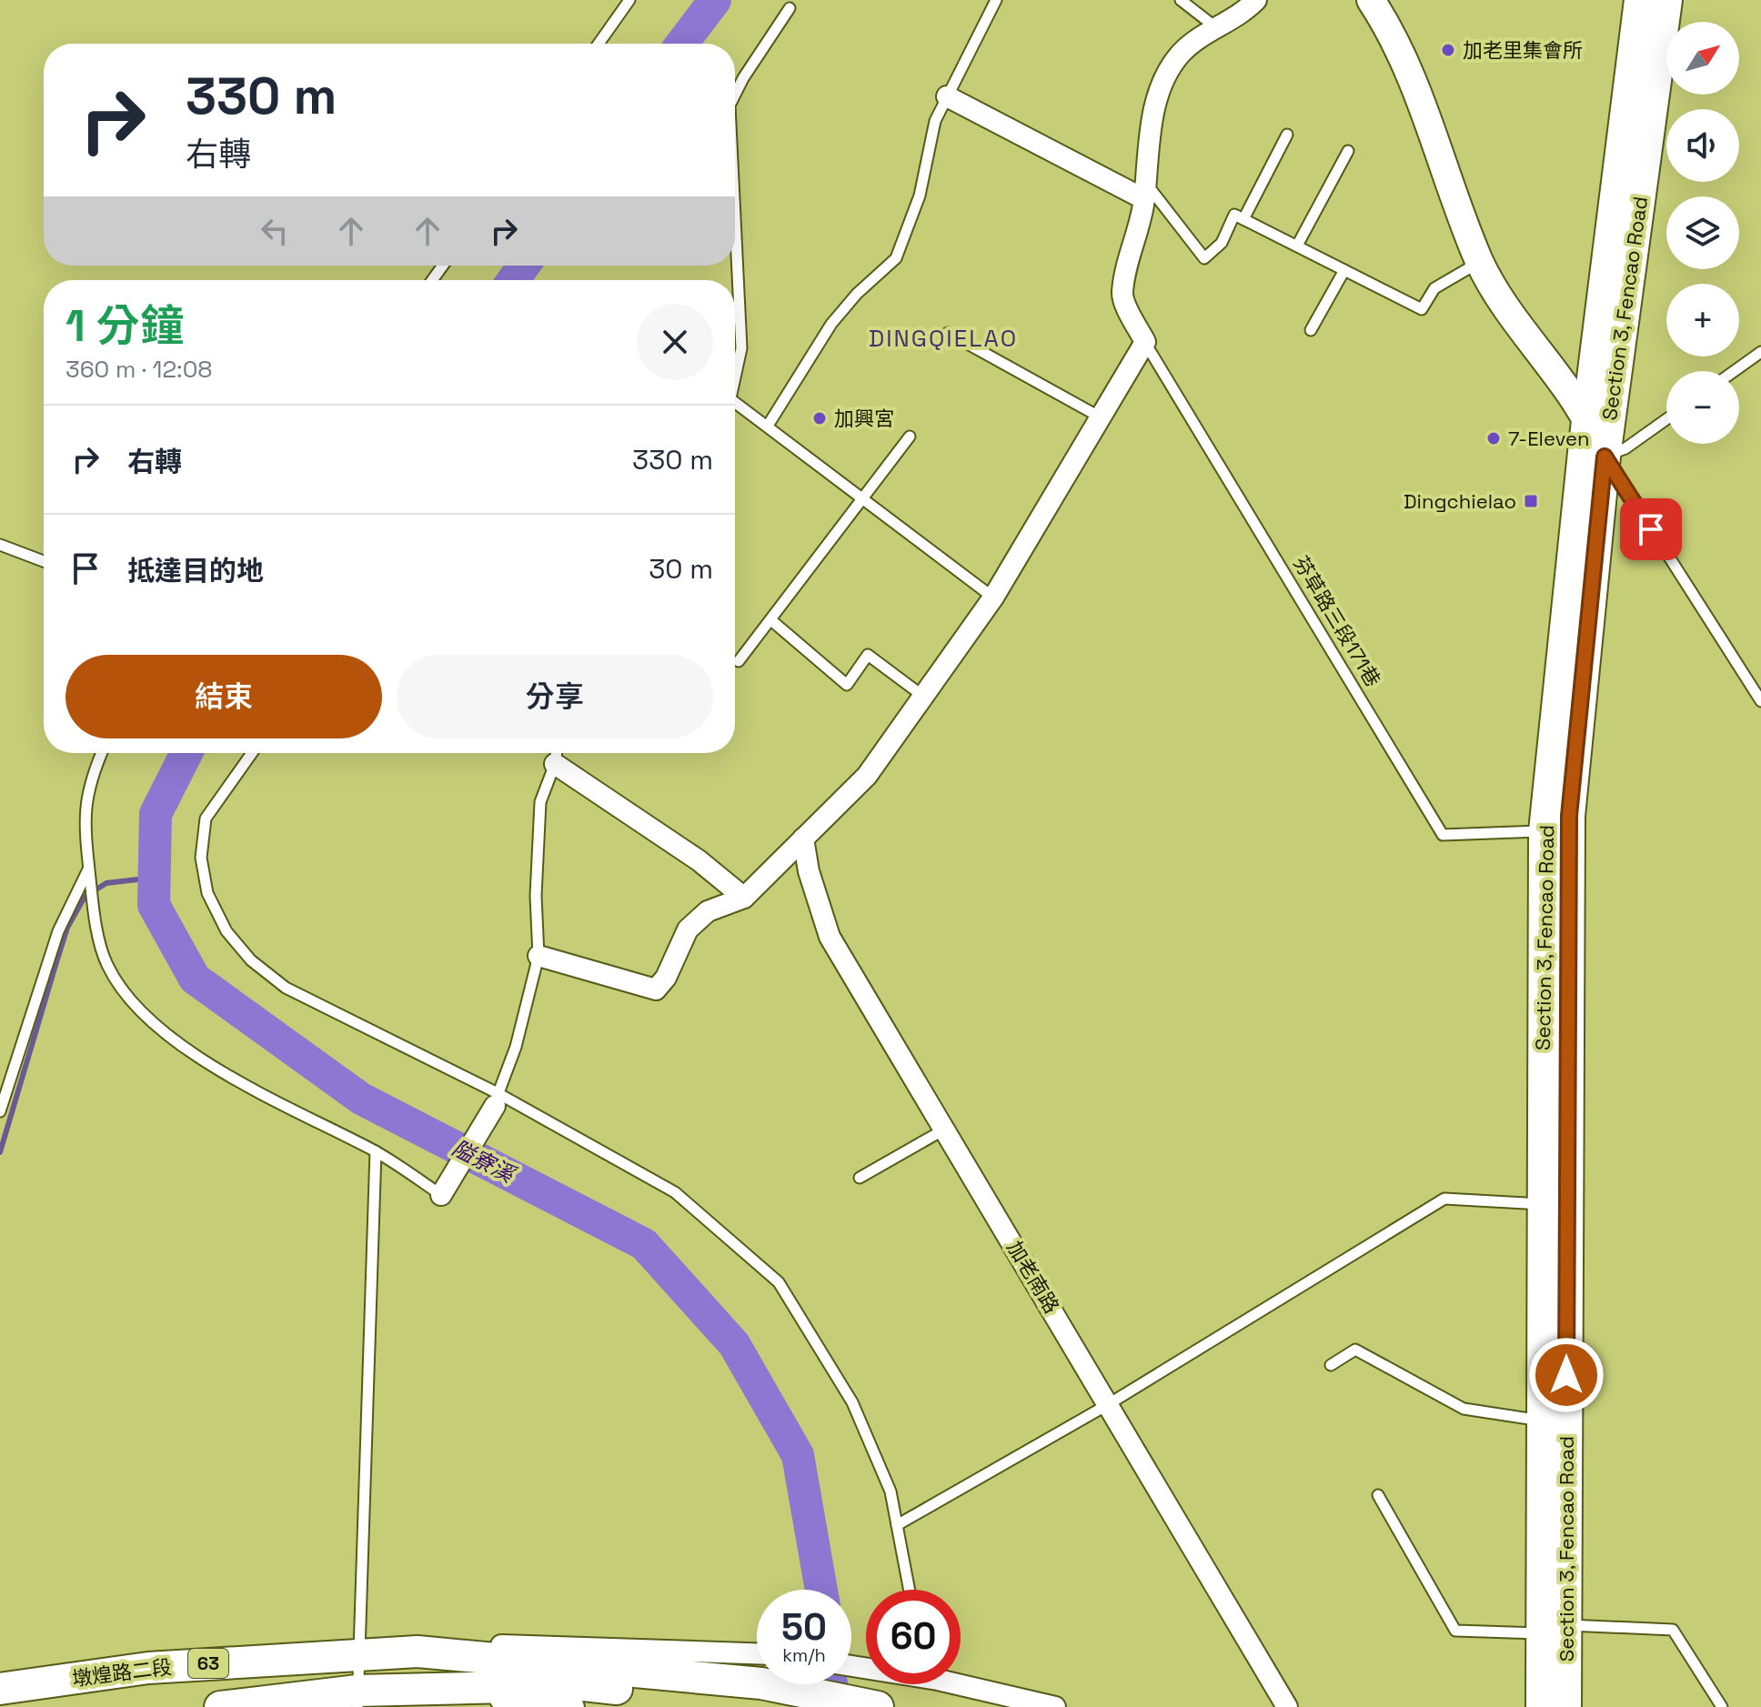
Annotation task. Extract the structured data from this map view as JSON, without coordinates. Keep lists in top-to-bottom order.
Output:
{
  "streets": {
    "main road": ["Section 3, Fencao Road", "63", "墩煌路二段"],
    "street": ["加老南路"],
    "lane": ["芬草路三段171巷"]
  },
  "crossings": [
    ["Section 3, Fencao Road", "芬草路三段171巷"],
    ["63", "墩煌路二段"]
  ],
  "districts": ["DINGQIELAO"],
  "water": ["隘寮溪"],
  "places": {
    "other": ["加老里集會所", "加興宮", "7-Eleven"],
    "transit": ["Dingchielao"]
  },
  "north": "top right",
  "page": {
    "map_buttons": ["+", "−"],
    "turn": ["330 m", "右轉"],
    "heading": ["1 分鐘", "360 m · 12:08"],
    "list": [
      {
        "name": "右轉",
        "value": "330 m"
      },
      {
        "name": "抵達目的地",
        "value": "30 m"
      }
    ],
    "buttons": ["結束", "分享"],
    "speed": "50 km/h",
    "limit": "60"
  }
}
